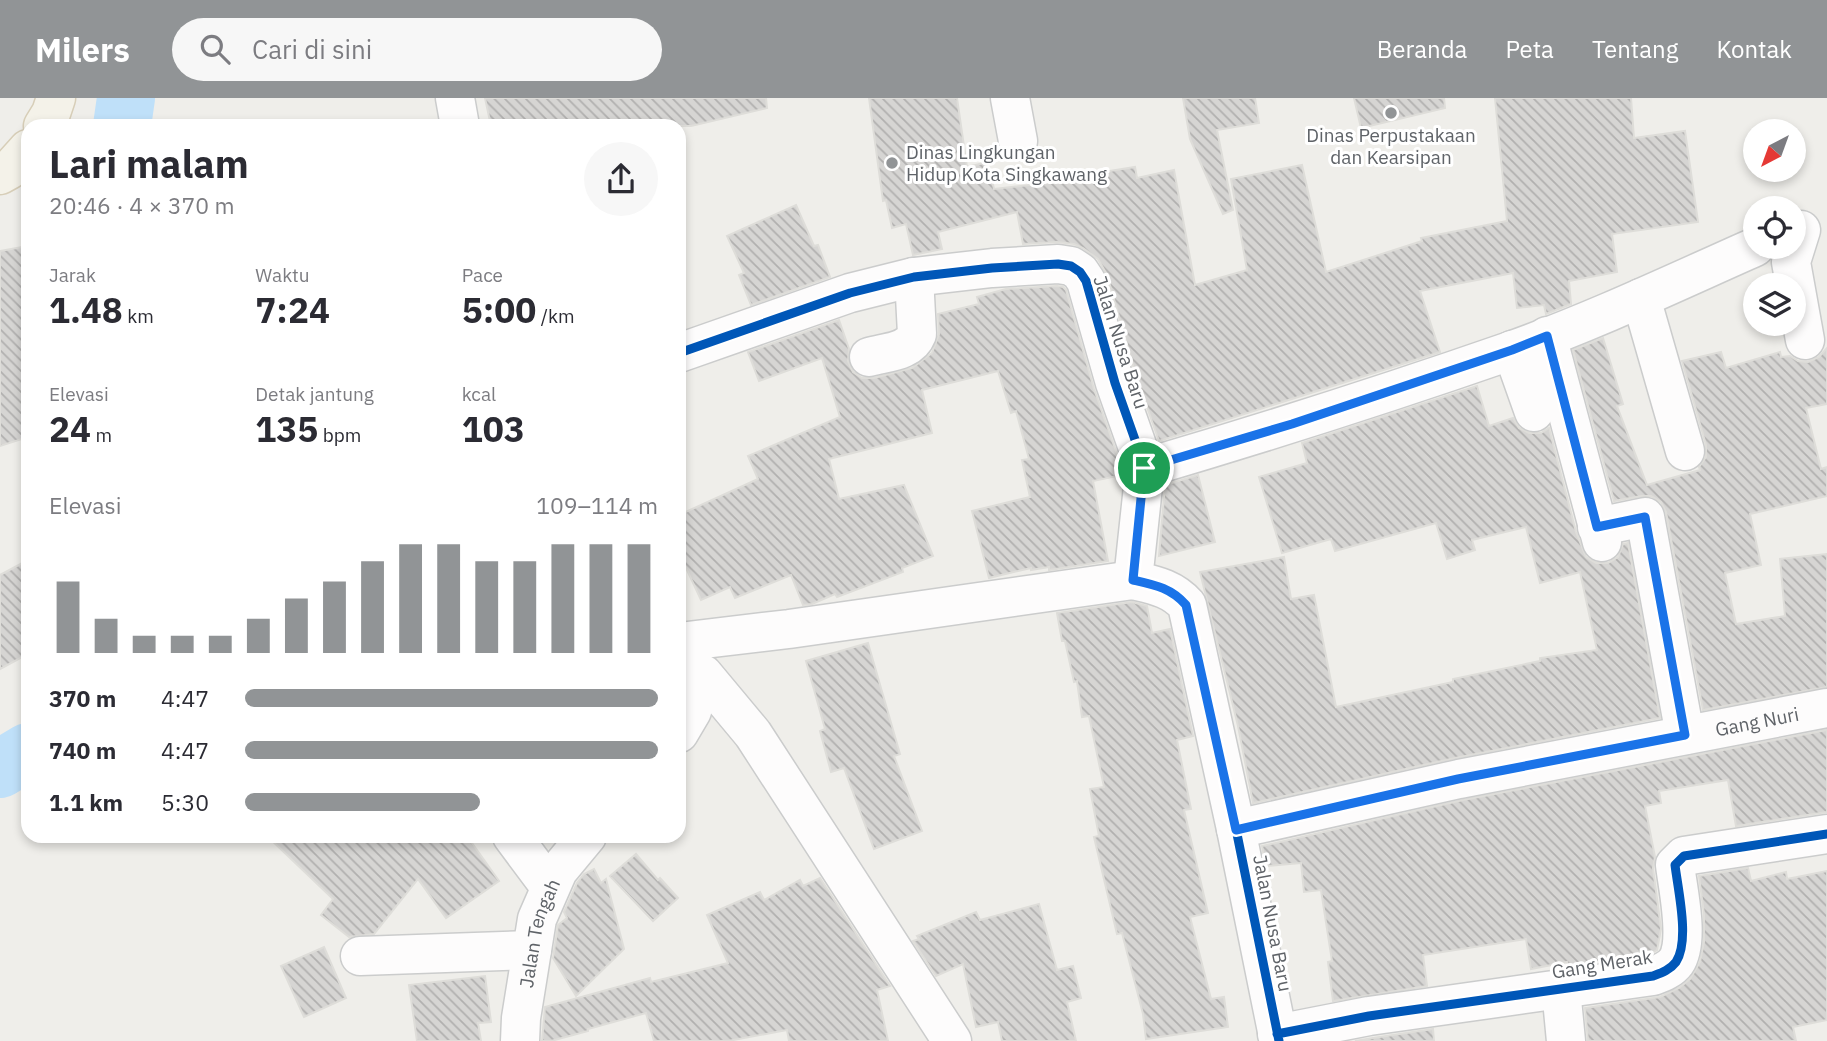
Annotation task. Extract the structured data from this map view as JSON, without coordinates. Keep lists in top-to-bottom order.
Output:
{
  "streets": {
    "street": [
      "Jalan Nusa Baru",
      "Gang Nuri",
      "Jalan Tengah",
      "Gang Merak"
    ]
  },
  "crossings": [
    ["Jalan Nusa Baru", "Gang Nuri"],
    ["Jalan Nusa Baru", "Gang Merak"]
  ],
  "places": ["Dinas Perpustakaan dan Kearsipan", "Dinas Lingkungan Hidup Kota Singkawang"],
  "north": "bottom left",
  "page": {
    "header": "Milers",
    "search": "Cari di sini",
    "nav": [
      "Beranda",
      "Peta",
      "Tentang",
      "Kontak"
    ],
    "heading": ["Lari malam", "20:46 · 4 × 370 m"],
    "stats": [
      ["Jarak", "1.48 km"],
      ["Waktu", "7:24"],
      ["Pace", "5:00 /km"],
      ["Elevasi", "24 m"],
      ["Detak jantung", "135 bpm"],
      ["kcal", "103"]
    ],
    "chart": ["Elevasi", "109–114 m"],
    "list": [
      {
        "name": "370 m",
        "note": "4:47"
      },
      {
        "name": "740 m",
        "note": "4:47"
      },
      {
        "name": "1.1 km",
        "note": "5:30"
      }
    ]
  }
}
